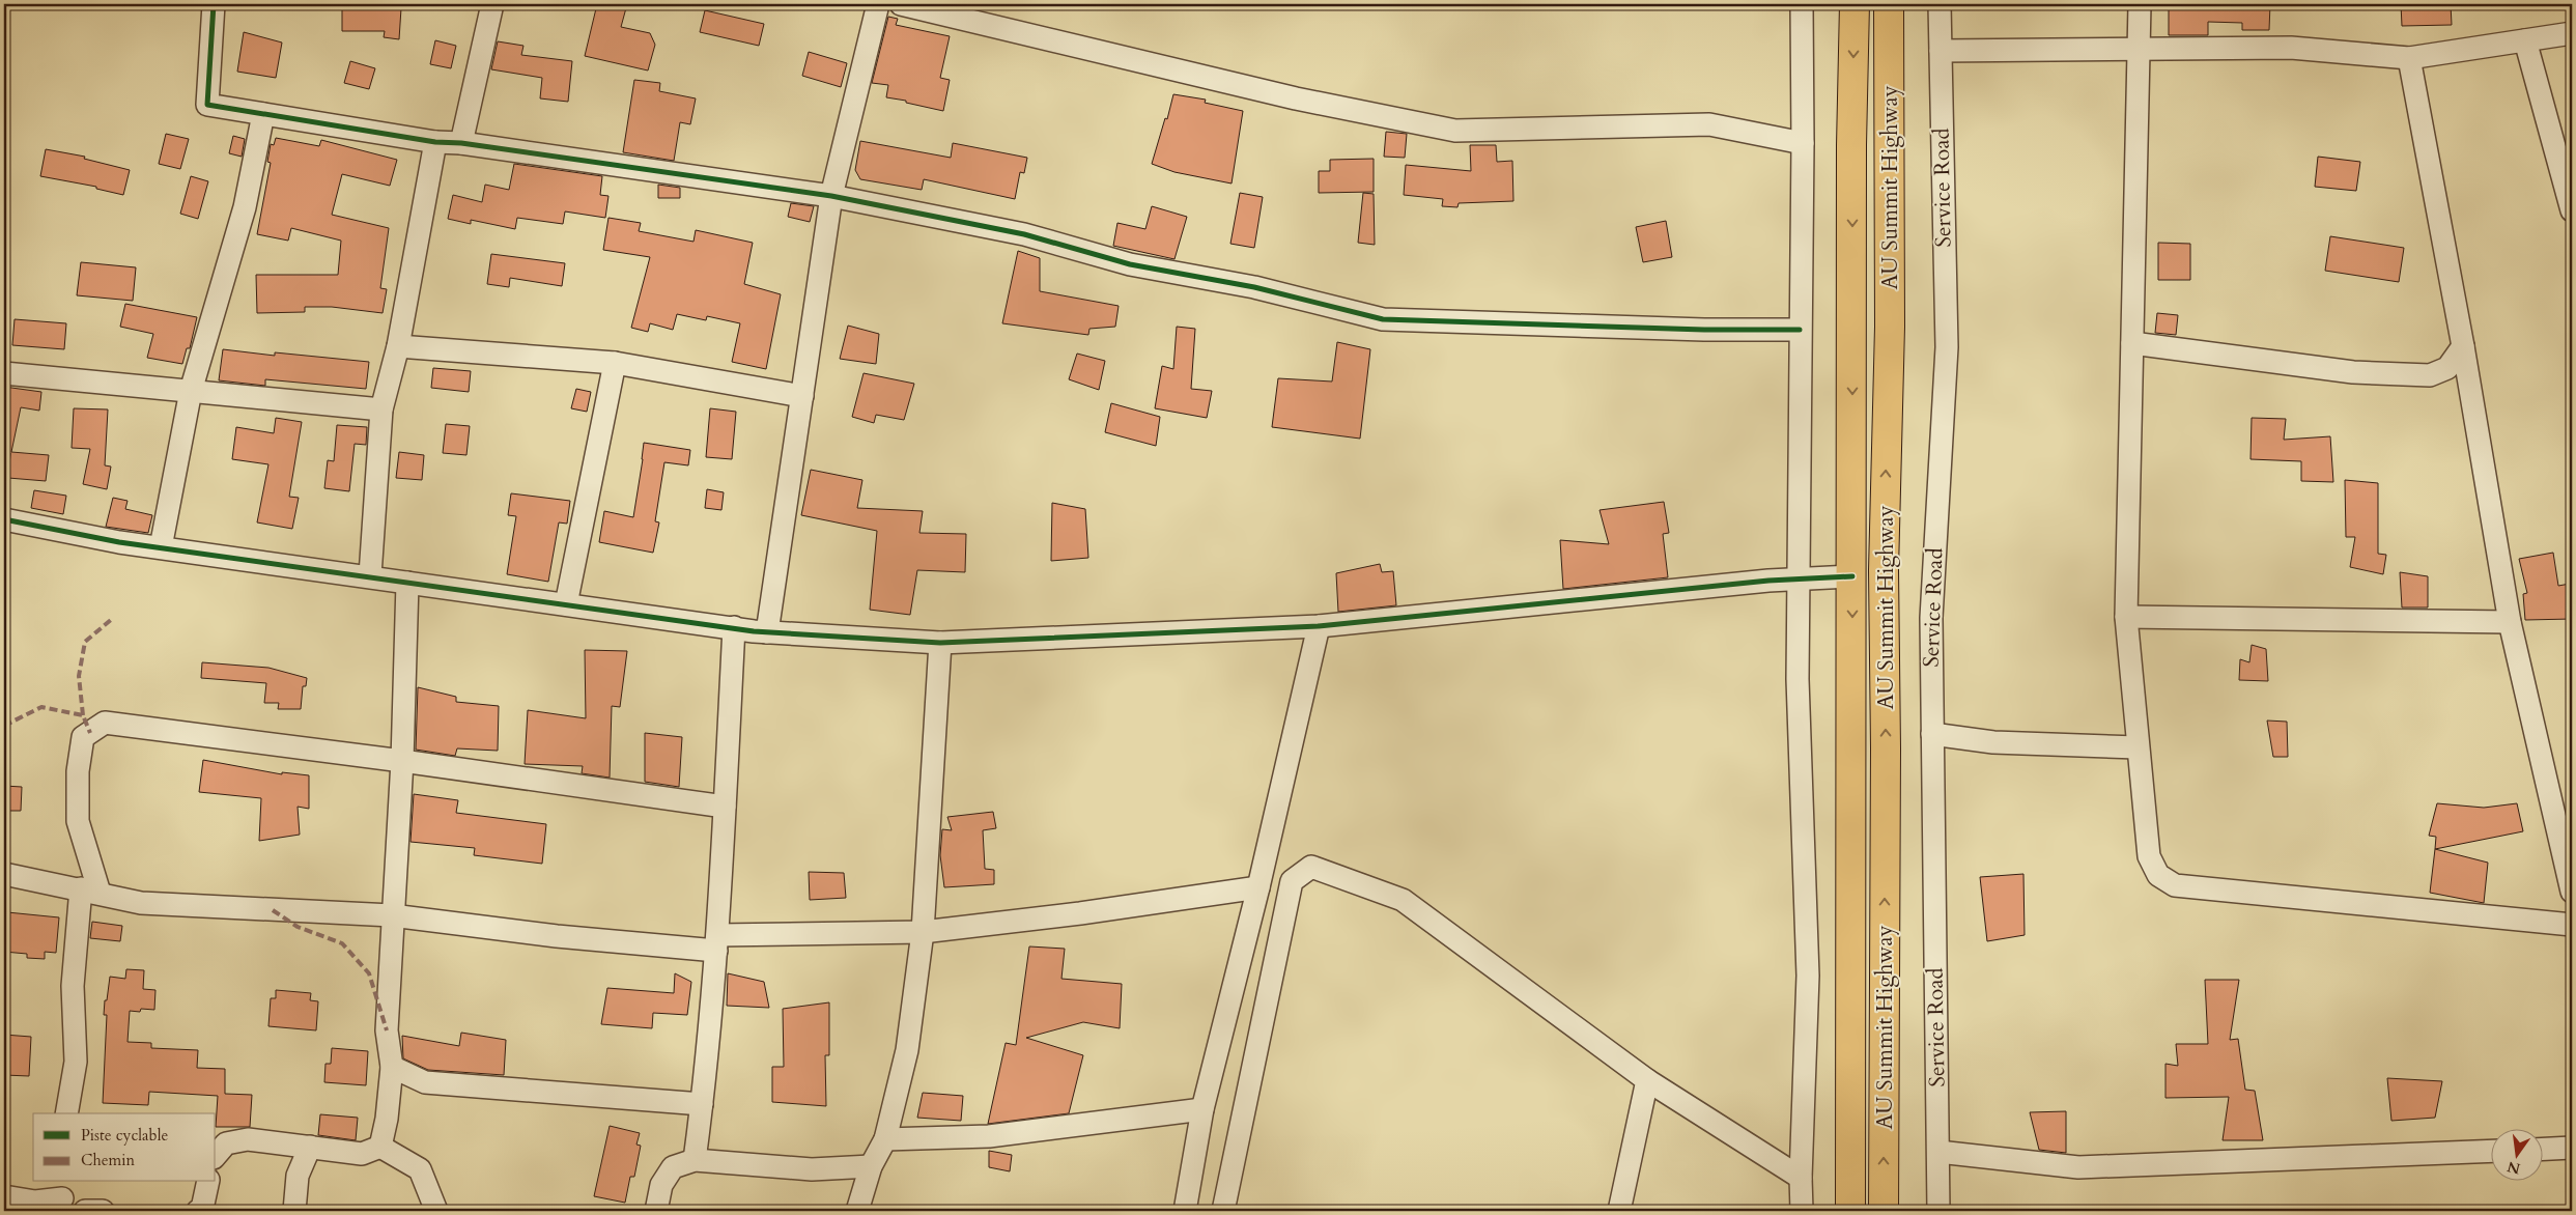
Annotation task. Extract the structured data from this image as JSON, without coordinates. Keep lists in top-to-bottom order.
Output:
{
  "streets": {
    "main road": ["AU Summit Highway"],
    "street": ["Service Road"]
  },
  "legend": ["Piste cyclable", "Chemin"],
  "north": "bottom"
}
